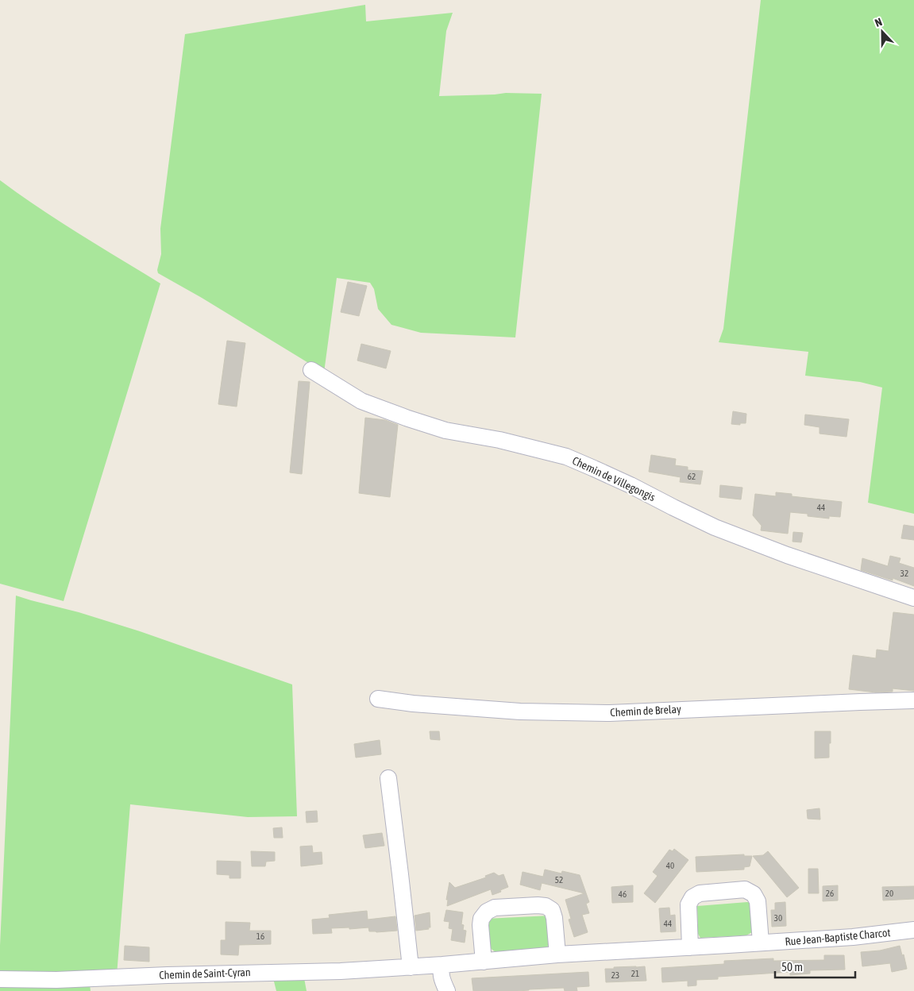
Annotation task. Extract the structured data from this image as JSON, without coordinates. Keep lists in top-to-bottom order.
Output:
{
  "streets": {
    "street": [
      "Chemin de Villegongis",
      "Chemin de Brelay",
      "Rue Jean-Baptiste Charcot",
      "Chemin de Saint-Cyran"
    ]
  },
  "crossings": [
    ["Rue Jean-Baptiste Charcot", "Chemin de Saint-Cyran"]
  ],
  "house_numbers": [
    "62",
    "44",
    "32",
    "40",
    "52",
    "26",
    "20",
    "46",
    "30",
    "44",
    "16",
    "21",
    "23"
  ],
  "scale_bar": "50 m",
  "north": "top"
}
